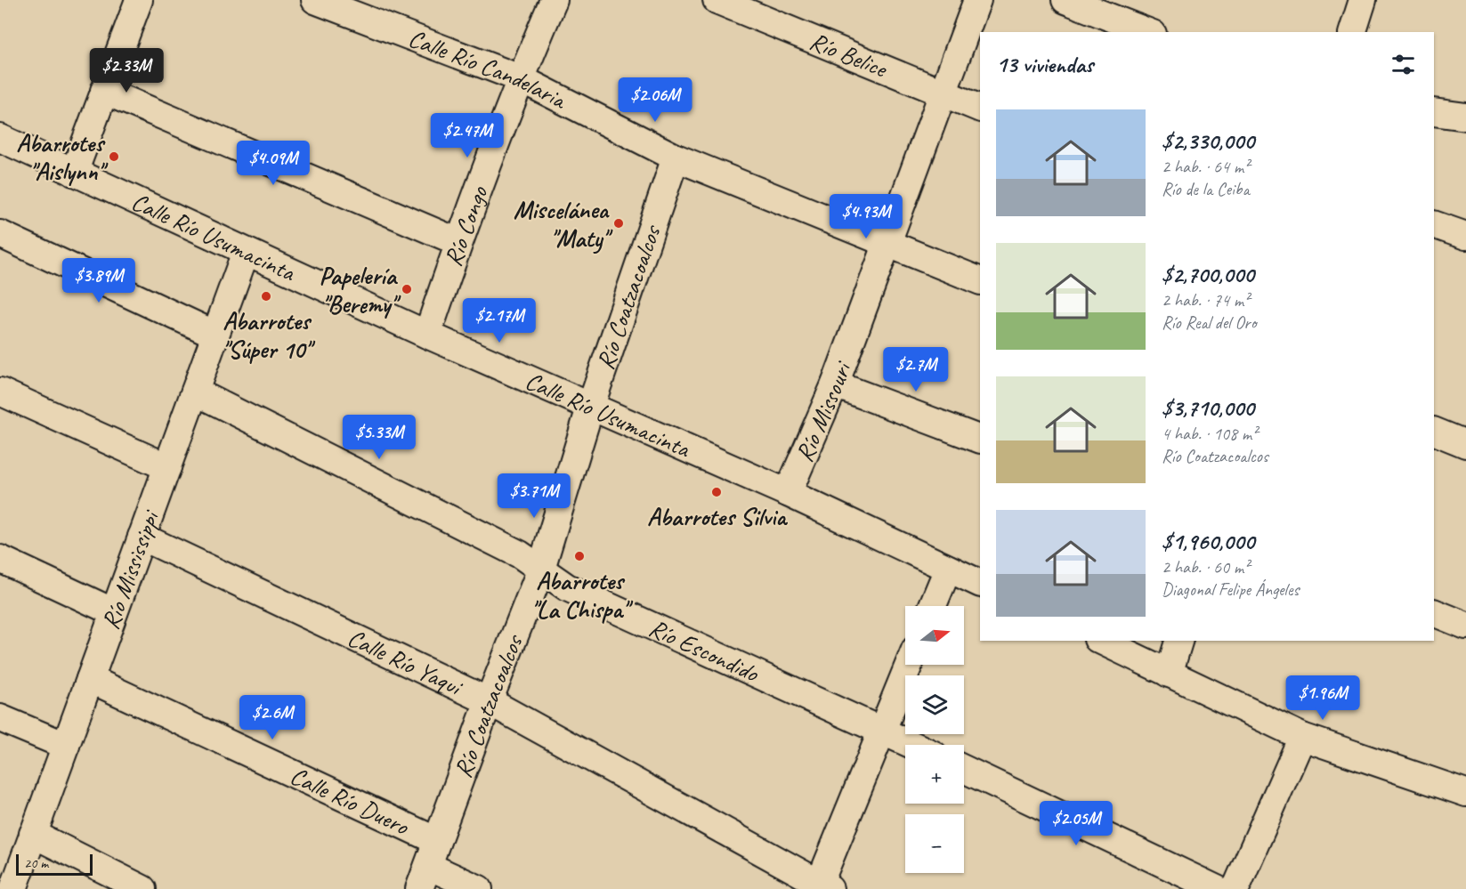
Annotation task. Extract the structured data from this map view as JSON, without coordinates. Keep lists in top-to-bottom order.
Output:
{
  "streets": {
    "street": [
      "Río Belice",
      "Calle Río Candelaria",
      "Río Congo",
      "Calle Río Usumacinta",
      "Río Coatzacoalcos",
      "Río Missouri",
      "Río Mississippi",
      "Río Escondido",
      "Calle Río Yaqui",
      "Calle Río Duero"
    ]
  },
  "crossings": [
    ["Río Belice", "Río Missouri"],
    ["Calle Río Candelaria", "Río Congo"],
    ["Calle Río Candelaria", "Río Coatzacoalcos"],
    ["Calle Río Candelaria", "Río Missouri"],
    ["Río Congo", "Calle Río Usumacinta"],
    ["Calle Río Usumacinta", "Río Coatzacoalcos"],
    ["Calle Río Usumacinta", "Río Missouri"],
    ["Calle Río Usumacinta", "Río Mississippi"],
    ["Río Coatzacoalcos", "Río Escondido"],
    ["Río Coatzacoalcos", "Calle Río Yaqui"],
    ["Río Coatzacoalcos", "Calle Río Duero"],
    ["Río Mississippi", "Río Escondido"],
    ["Río Mississippi", "Calle Río Yaqui"],
    ["Río Mississippi", "Calle Río Duero"]
  ],
  "places": [
    "Abarrotes \"Aislynn\"",
    "Miscelánea \"Maty\"",
    "Papelería \"Beremy\"",
    "Abarrotes \"Súper 10\"",
    "Abarrotes Silvia",
    "Abarrotes \"La Chispa\""
  ],
  "scale_bar": "20 m",
  "north": "right",
  "page": {
    "heading": "13 viviendas",
    "price": [
      "$2.33M",
      "$2.06M",
      "$2.47M",
      "$4.09M",
      "$4.93M",
      "$3.89M",
      "$2.17M",
      "$2.7M",
      "$5.33M",
      "$3.71M",
      "$1.96M",
      "$2.6M",
      "$2.05M"
    ],
    "list": [
      {
        "name": "$2,330,000",
        "note": "2 hab. · 64 m² · Río de la Ceiba"
      },
      {
        "name": "$2,700,000",
        "note": "2 hab. · 74 m² · Río Real del Oro"
      },
      {
        "name": "$3,710,000",
        "note": "4 hab. · 108 m² · Río Coatzacoalcos"
      },
      {
        "name": "$1,960,000",
        "note": "2 hab. · 60 m² · Diagonal Felipe Ángeles"
      }
    ],
    "map_buttons": ["+", "−"],
    "scale": "20 m"
  }
}
